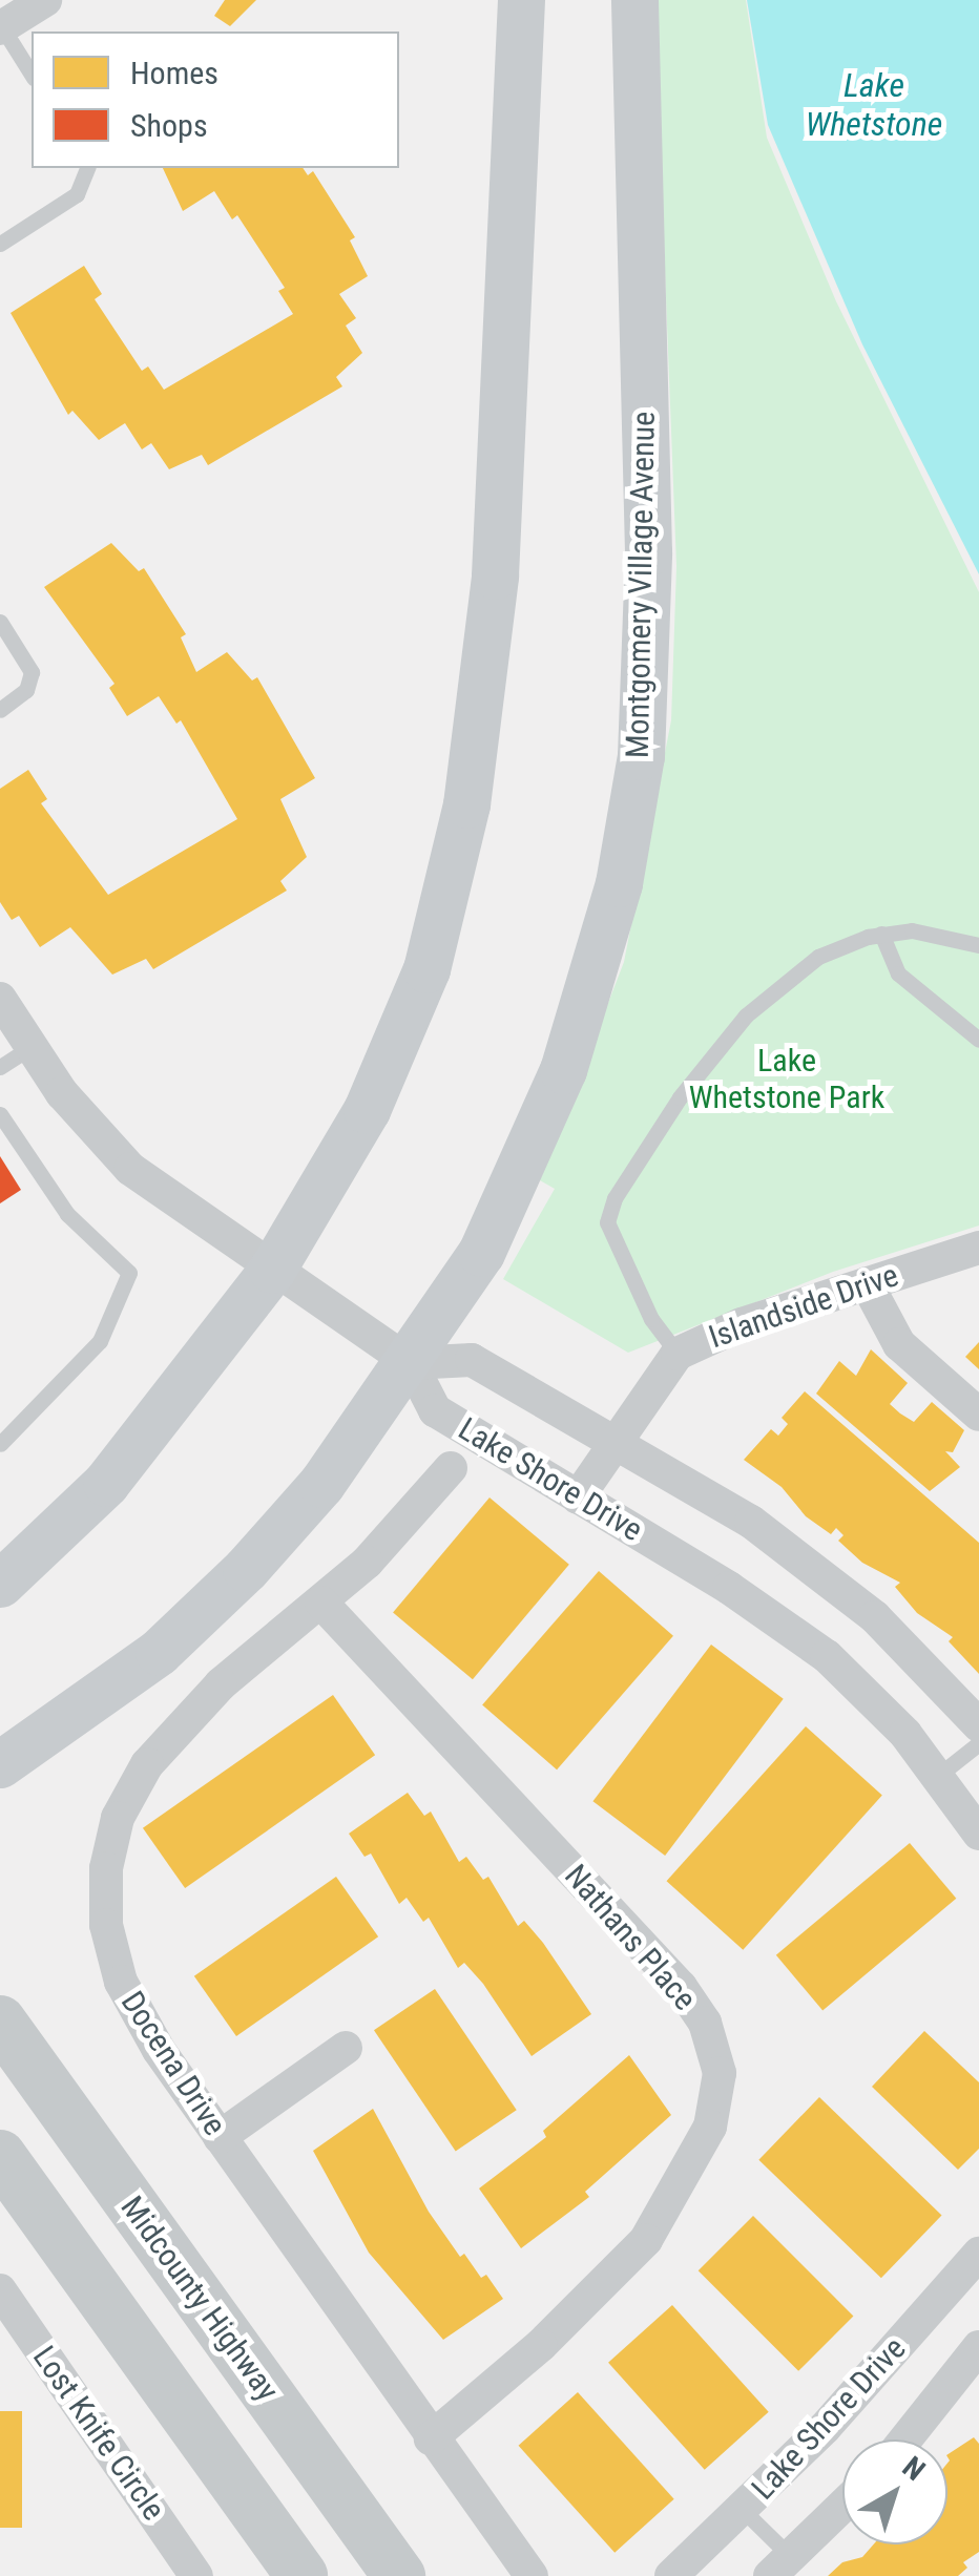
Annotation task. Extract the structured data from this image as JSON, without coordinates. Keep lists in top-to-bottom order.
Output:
{
  "streets": {
    "main road": ["Montgomery Village Avenue", "Midcounty Highway"],
    "street": [
      "Islandside Drive",
      "Lake Shore Drive",
      "Nathans Place",
      "Docena Drive",
      "Lost Knife Circle"
    ]
  },
  "crossings": [
    ["Montgomery Village Avenue", "Lake Shore Drive"],
    ["Islandside Drive", "Lake Shore Drive"],
    ["Nathans Place", "Docena Drive"]
  ],
  "water": ["Lake Whetstone"],
  "parks": ["Lake Whetstone Park"],
  "legend": ["Homes", "Shops"],
  "north": "top right"
}
